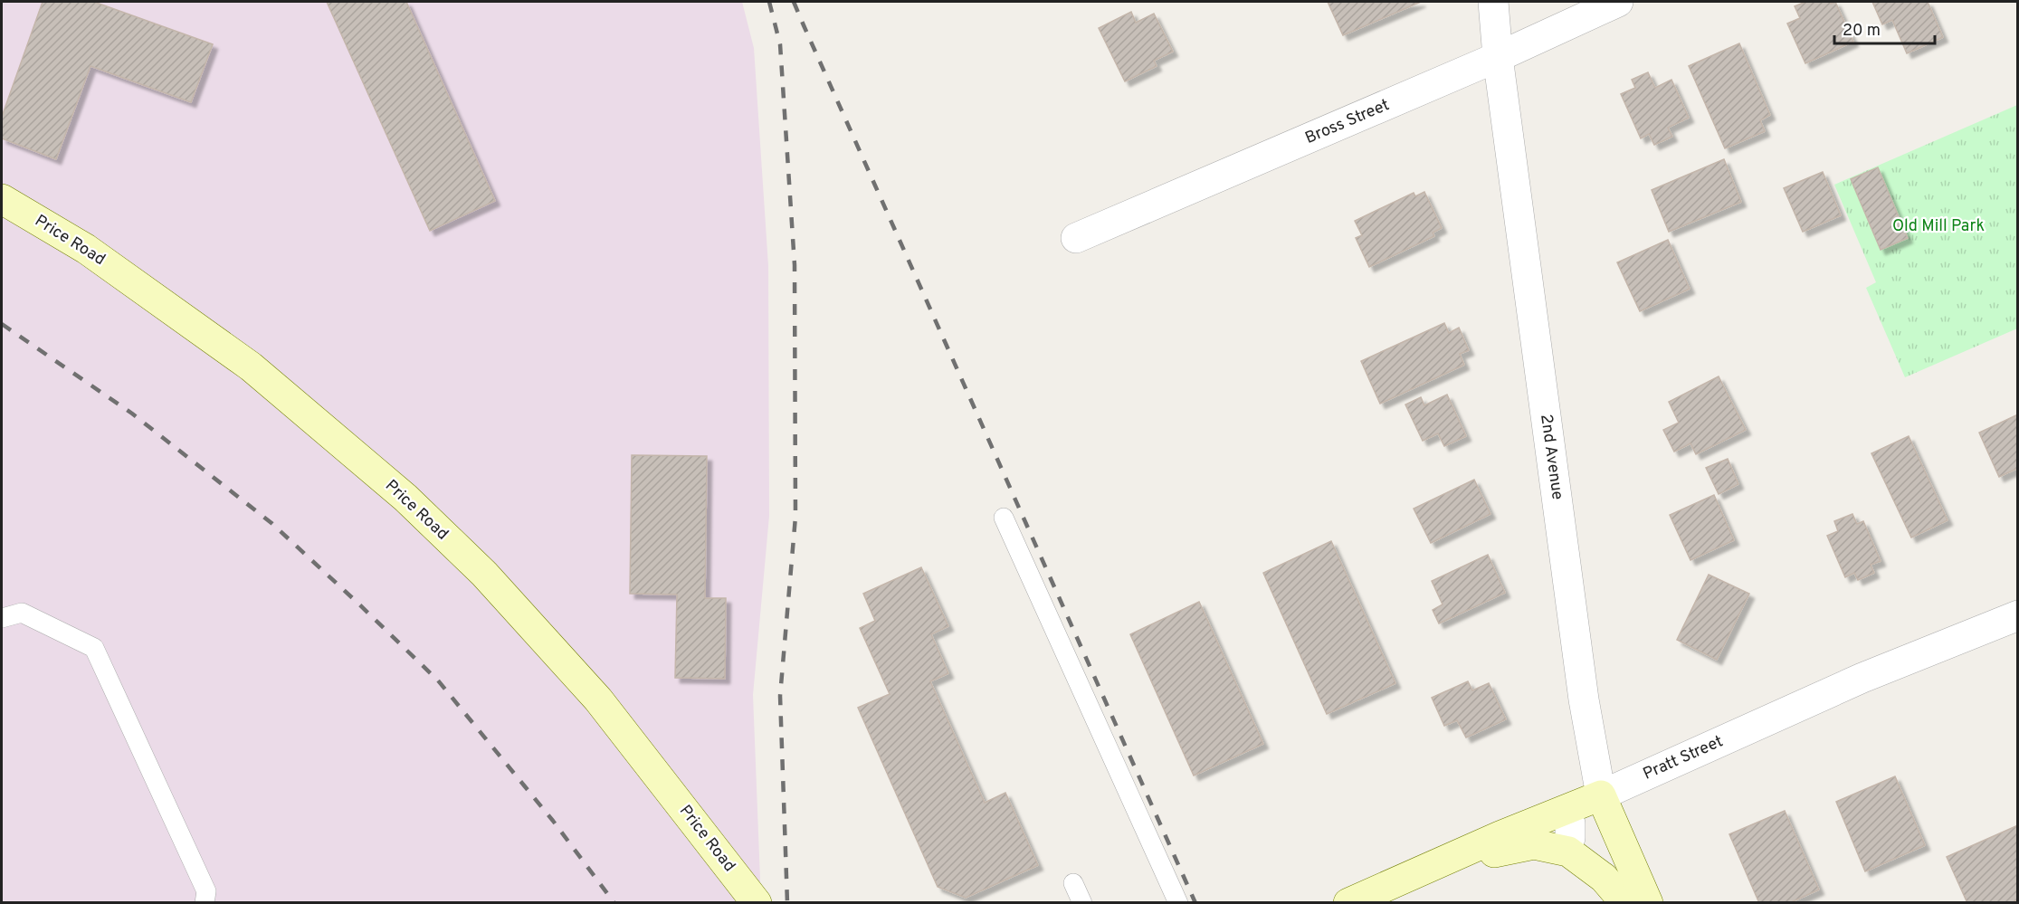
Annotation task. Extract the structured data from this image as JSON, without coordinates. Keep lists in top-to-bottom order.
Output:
{
  "streets": {
    "street": [
      "Bross Street",
      "Price Road",
      "2nd Avenue",
      "Pratt Street"
    ]
  },
  "crossings": [
    ["Bross Street", "2nd Avenue"],
    ["2nd Avenue", "Pratt Street"]
  ],
  "parks": ["Old Mill Park"],
  "scale_bar": "20 m"
}
